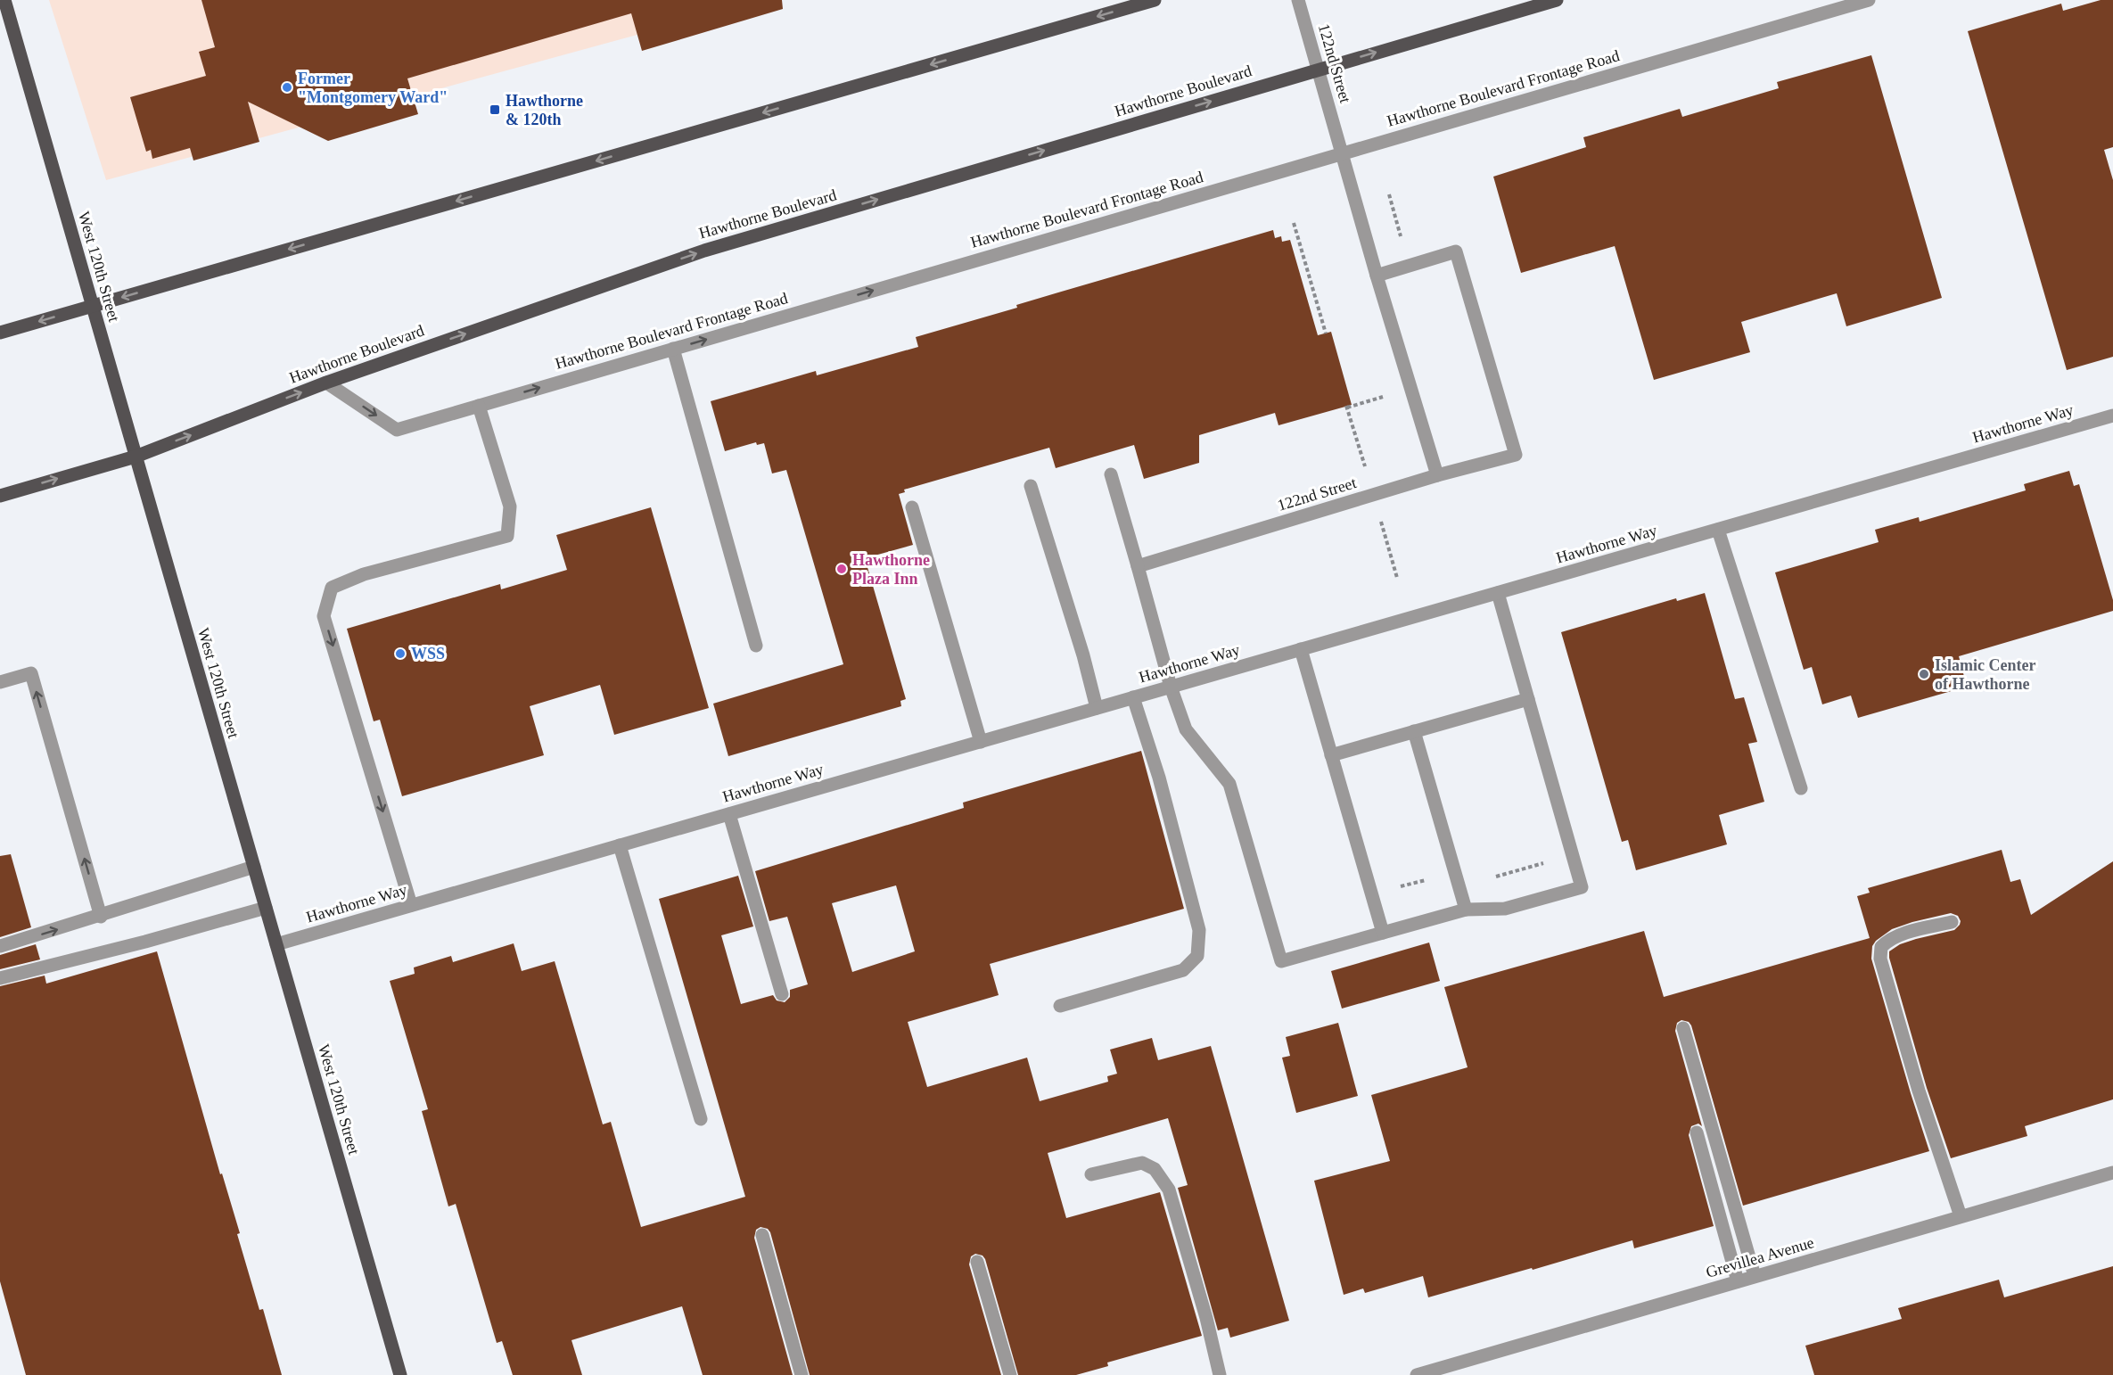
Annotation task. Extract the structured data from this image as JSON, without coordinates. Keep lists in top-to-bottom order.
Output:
{
  "streets": {
    "main road": ["Hawthorne Boulevard", "West 120th Street"],
    "street": [
      "122nd Street",
      "Hawthorne Boulevard Frontage Road",
      "Hawthorne Way",
      "Grevillea Avenue"
    ]
  },
  "crossings": [
    ["122nd Street", "Hawthorne Boulevard Frontage Road"],
    ["122nd Street", "Hawthorne Boulevard"],
    ["Hawthorne Boulevard Frontage Road", "Hawthorne Boulevard"],
    ["Hawthorne Boulevard", "West 120th Street"],
    ["West 120th Street", "Hawthorne Way"]
  ],
  "one_way": ["Hawthorne Boulevard Frontage Road"],
  "places": {
    "other": [
      "Former \"Montgomery Ward\"",
      "Hawthorne Plaza Inn",
      "WSS",
      "Islamic Center of Hawthorne"
    ],
    "transit": ["Hawthorne & 120th"]
  }
}
